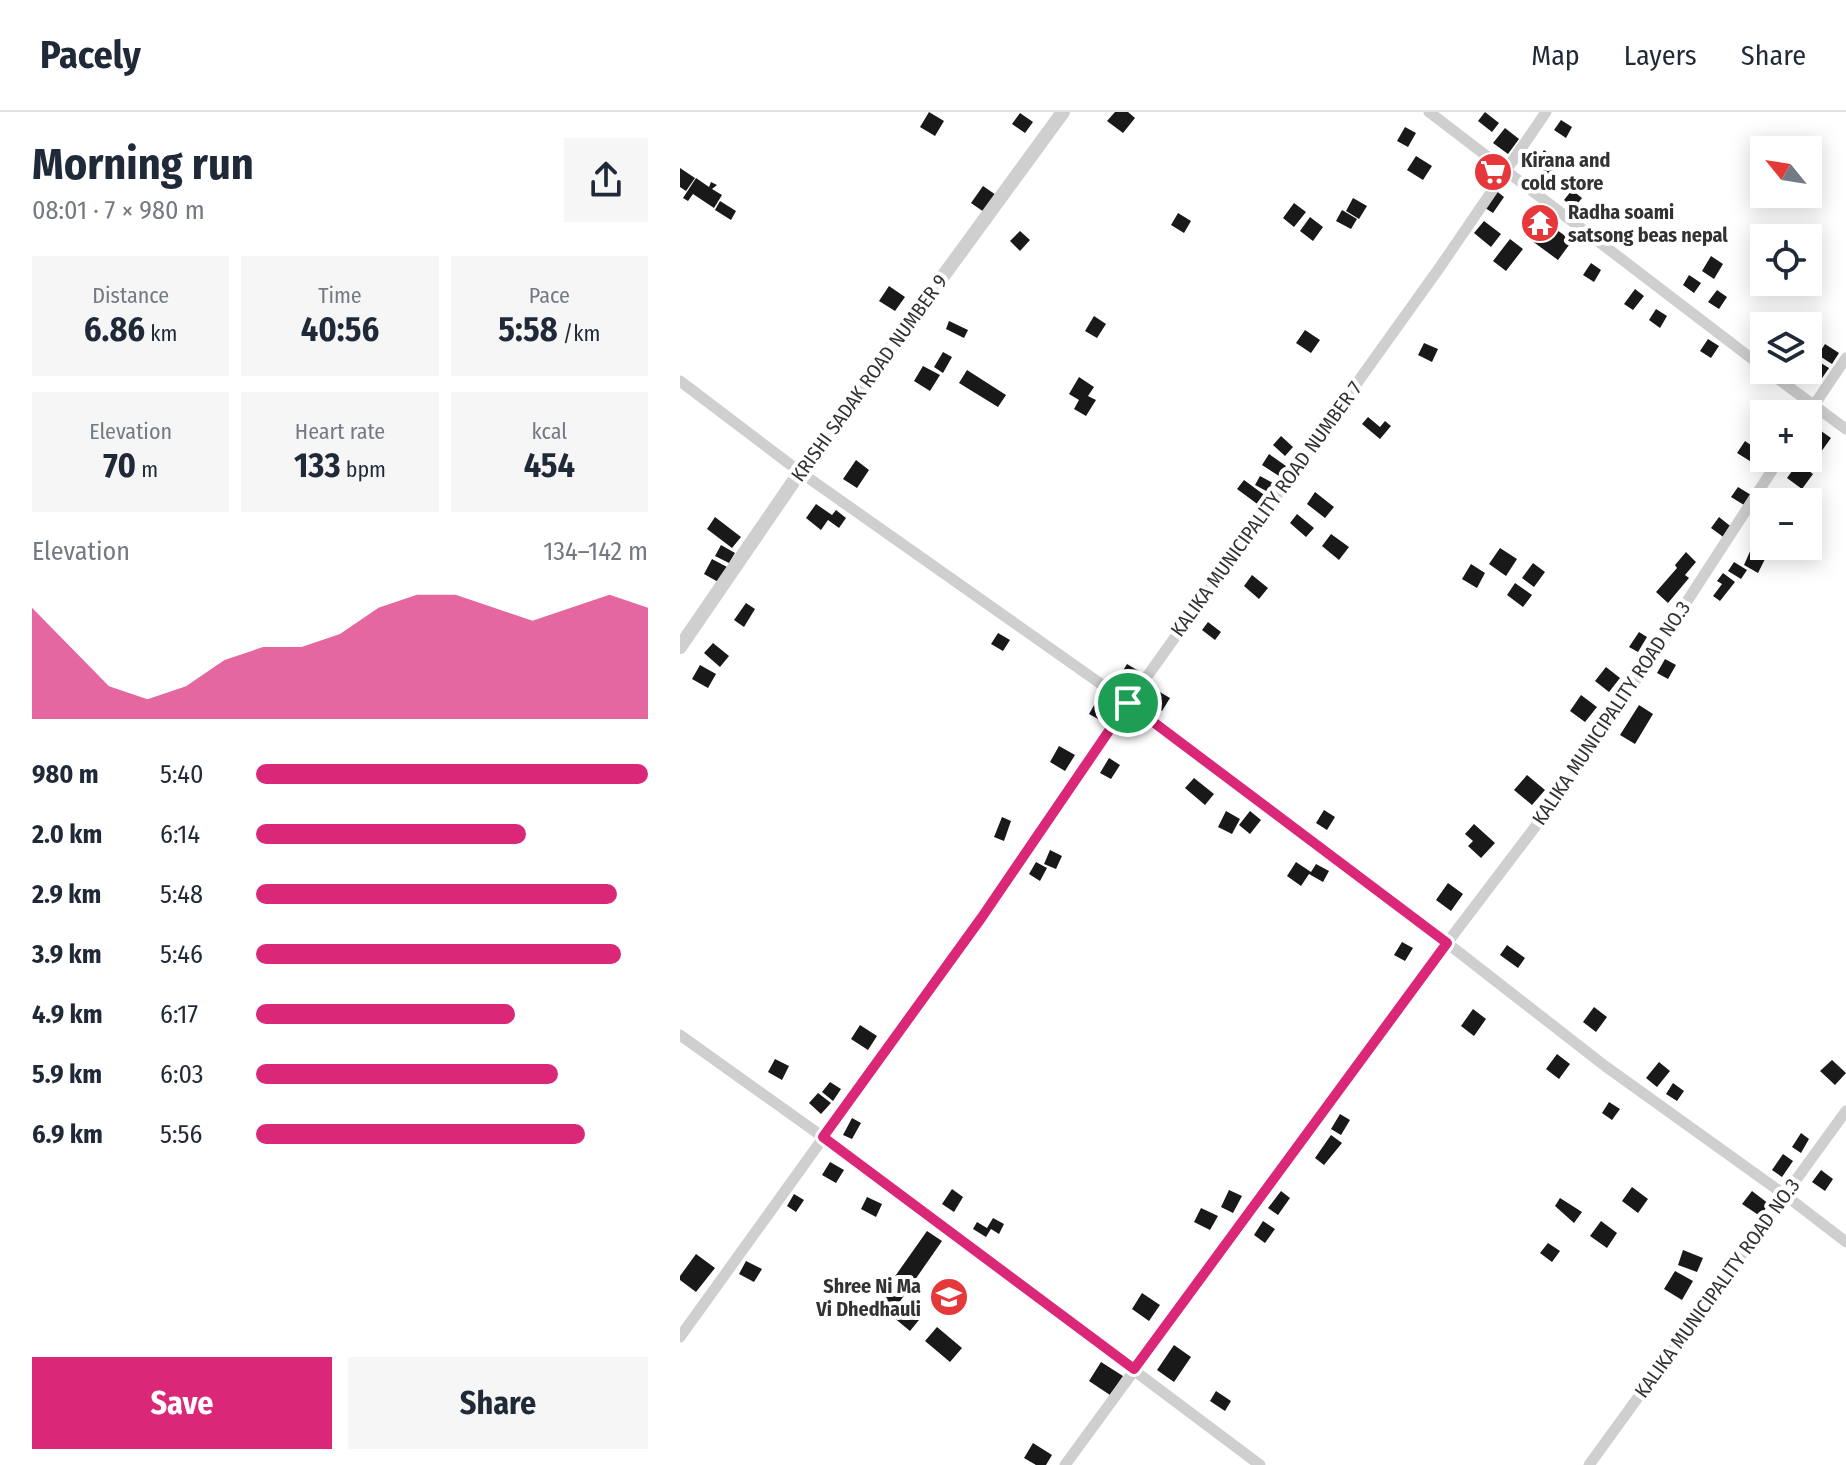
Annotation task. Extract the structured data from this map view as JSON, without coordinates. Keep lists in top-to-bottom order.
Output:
{
  "streets": {
    "street": ["KRISHI SADAK ROAD NUMBER 9", "KALIKA MUNICIPALITY ROAD NUMBER 7", "KALIKA MUNICIPALITY ROAD NO.3"]
  },
  "places": {
    "supermarket": ["Kirana and cold store"],
    "temple": ["Radha soami satsong beas nepal"],
    "school or university": ["Shree Ni Ma Vi Dhedhauli"]
  },
  "north": "top left",
  "page": {
    "header": "Pacely",
    "nav": ["Map", "Layers", "Share"],
    "heading": ["Morning run", "08:01 · 7 × 980 m"],
    "map_buttons": ["+", "−"],
    "stats": [
      ["Distance", "6.86 km"],
      ["Time", "40:56"],
      ["Pace", "5:58 /km"],
      ["Elevation", "70 m"],
      ["Heart rate", "133 bpm"],
      ["kcal", "454"]
    ],
    "chart": ["Elevation", "134–142 m"],
    "list": [
      {
        "name": "980 m",
        "note": "5:40"
      },
      {
        "name": "2.0 km",
        "note": "6:14"
      },
      {
        "name": "2.9 km",
        "note": "5:48"
      },
      {
        "name": "3.9 km",
        "note": "5:46"
      },
      {
        "name": "4.9 km",
        "note": "6:17"
      },
      {
        "name": "5.9 km",
        "note": "6:03"
      },
      {
        "name": "6.9 km",
        "note": "5:56"
      }
    ],
    "buttons": ["Save", "Share"]
  }
}
